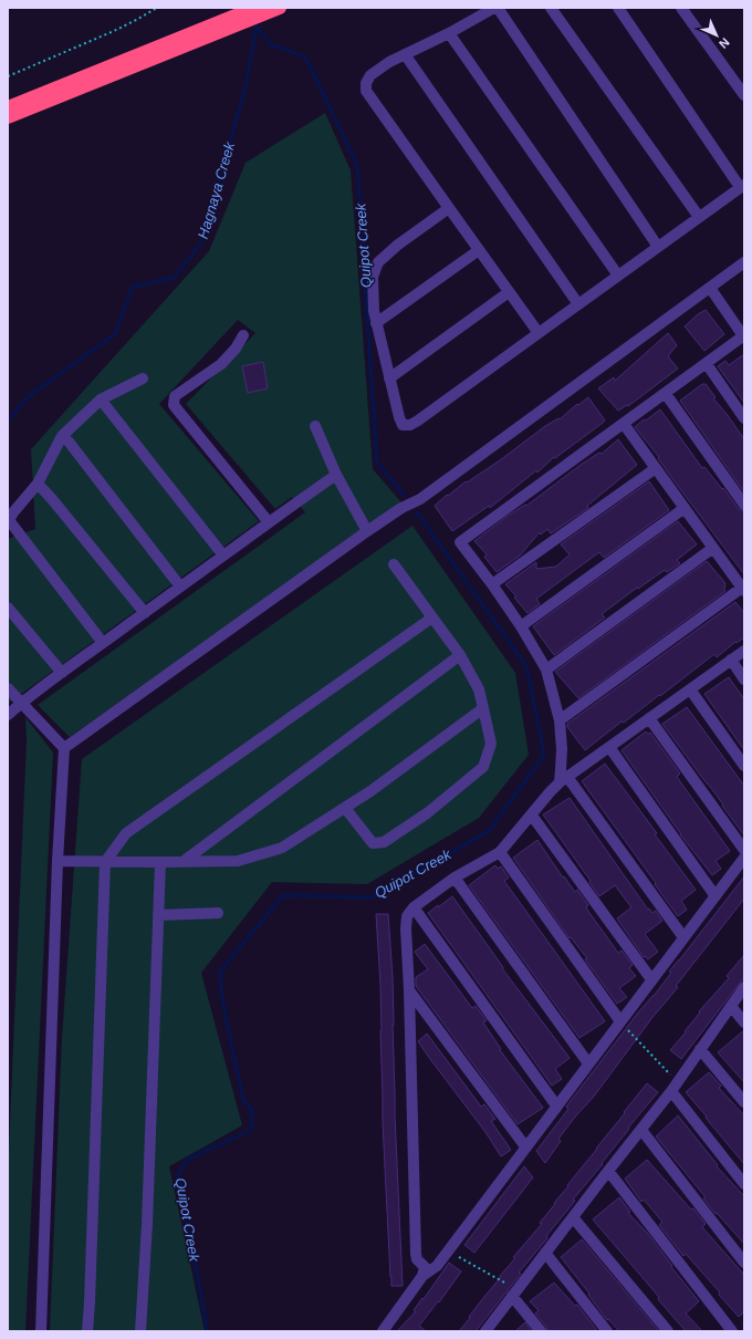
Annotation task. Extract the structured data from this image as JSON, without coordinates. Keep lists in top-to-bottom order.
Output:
{
  "water": ["Hagnaya Creek", "Quipot Creek"],
  "north": "bottom right"
}
